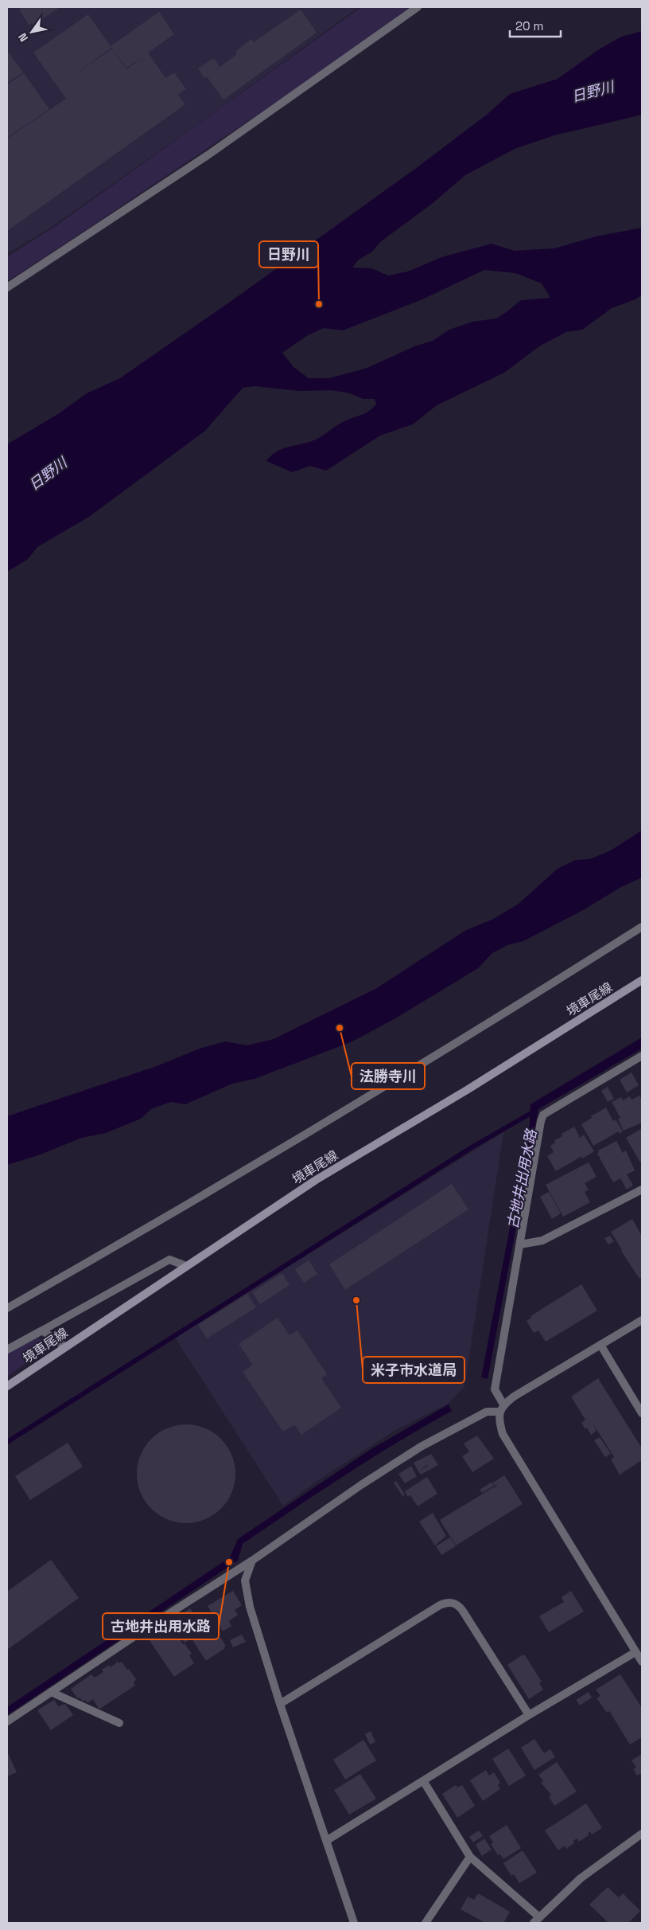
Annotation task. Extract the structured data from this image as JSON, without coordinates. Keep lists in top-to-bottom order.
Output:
{
  "streets": {
    "main road": ["境車尾線"]
  },
  "water": ["日野川", "古地井出用水路"],
  "places": [
    "日野川",
    "法勝寺川",
    "米子市水道局",
    "古地井出用水路"
  ],
  "scale_bar": "20 m",
  "north": "bottom left"
}
